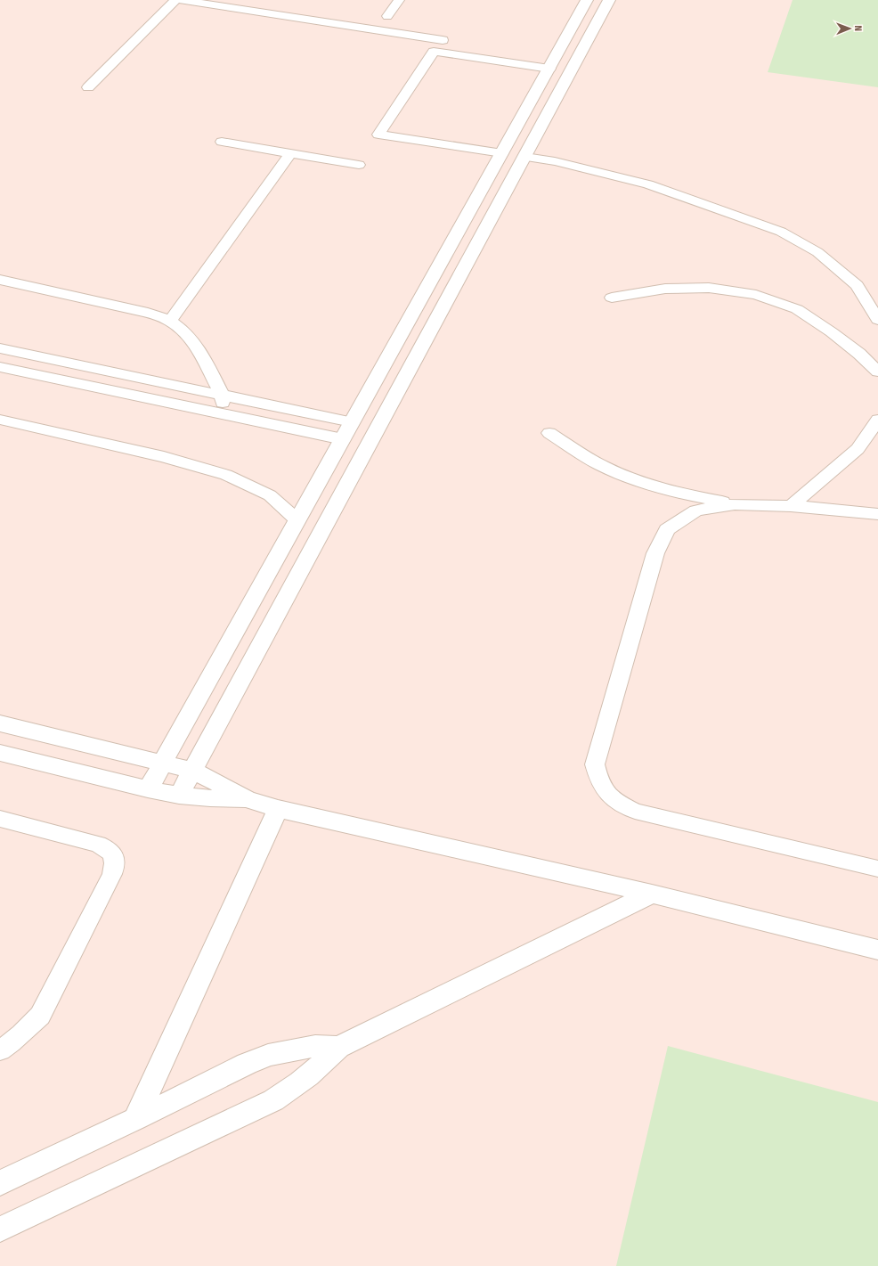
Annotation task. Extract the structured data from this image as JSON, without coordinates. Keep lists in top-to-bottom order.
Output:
{
  "north": "right"
}
